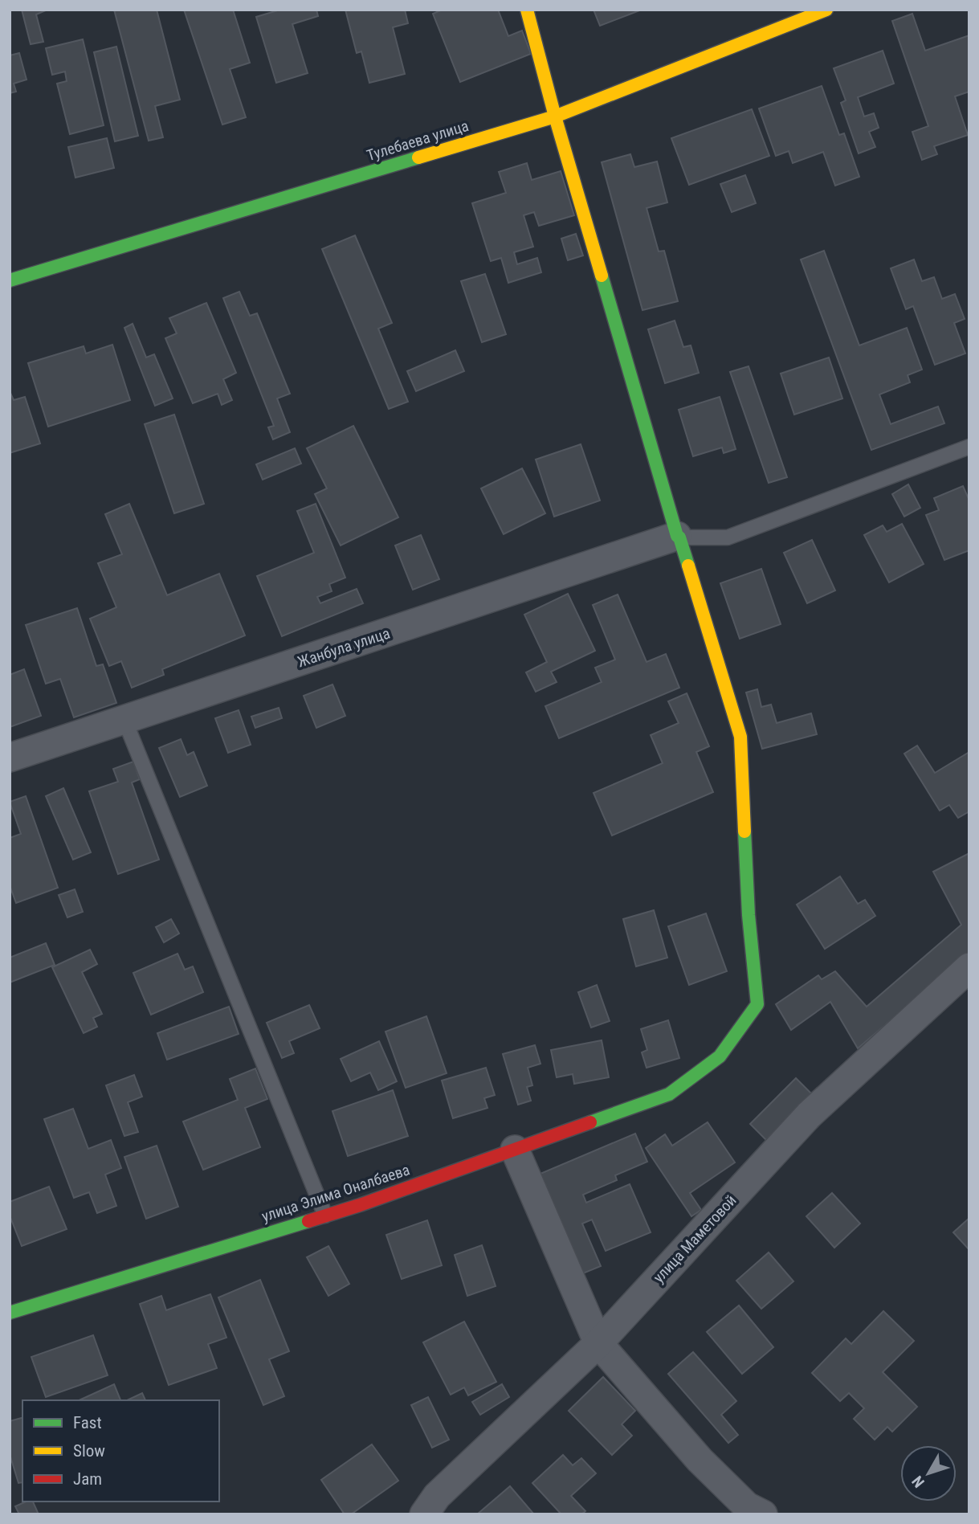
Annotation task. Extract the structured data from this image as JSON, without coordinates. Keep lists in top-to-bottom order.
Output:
{
  "streets": {
    "street": [
      "Тулебаева улица",
      "Жанбула улица",
      "улица Элима Оналбаева",
      "улица Маметовой"
    ]
  },
  "crossings": [
    ["Тулебаева улица", "улица Элима Оналбаева"],
    ["Жанбула улица", "улица Элима Оналбаева"]
  ],
  "legend": ["Fast", "Slow", "Jam"],
  "north": "bottom left"
}
